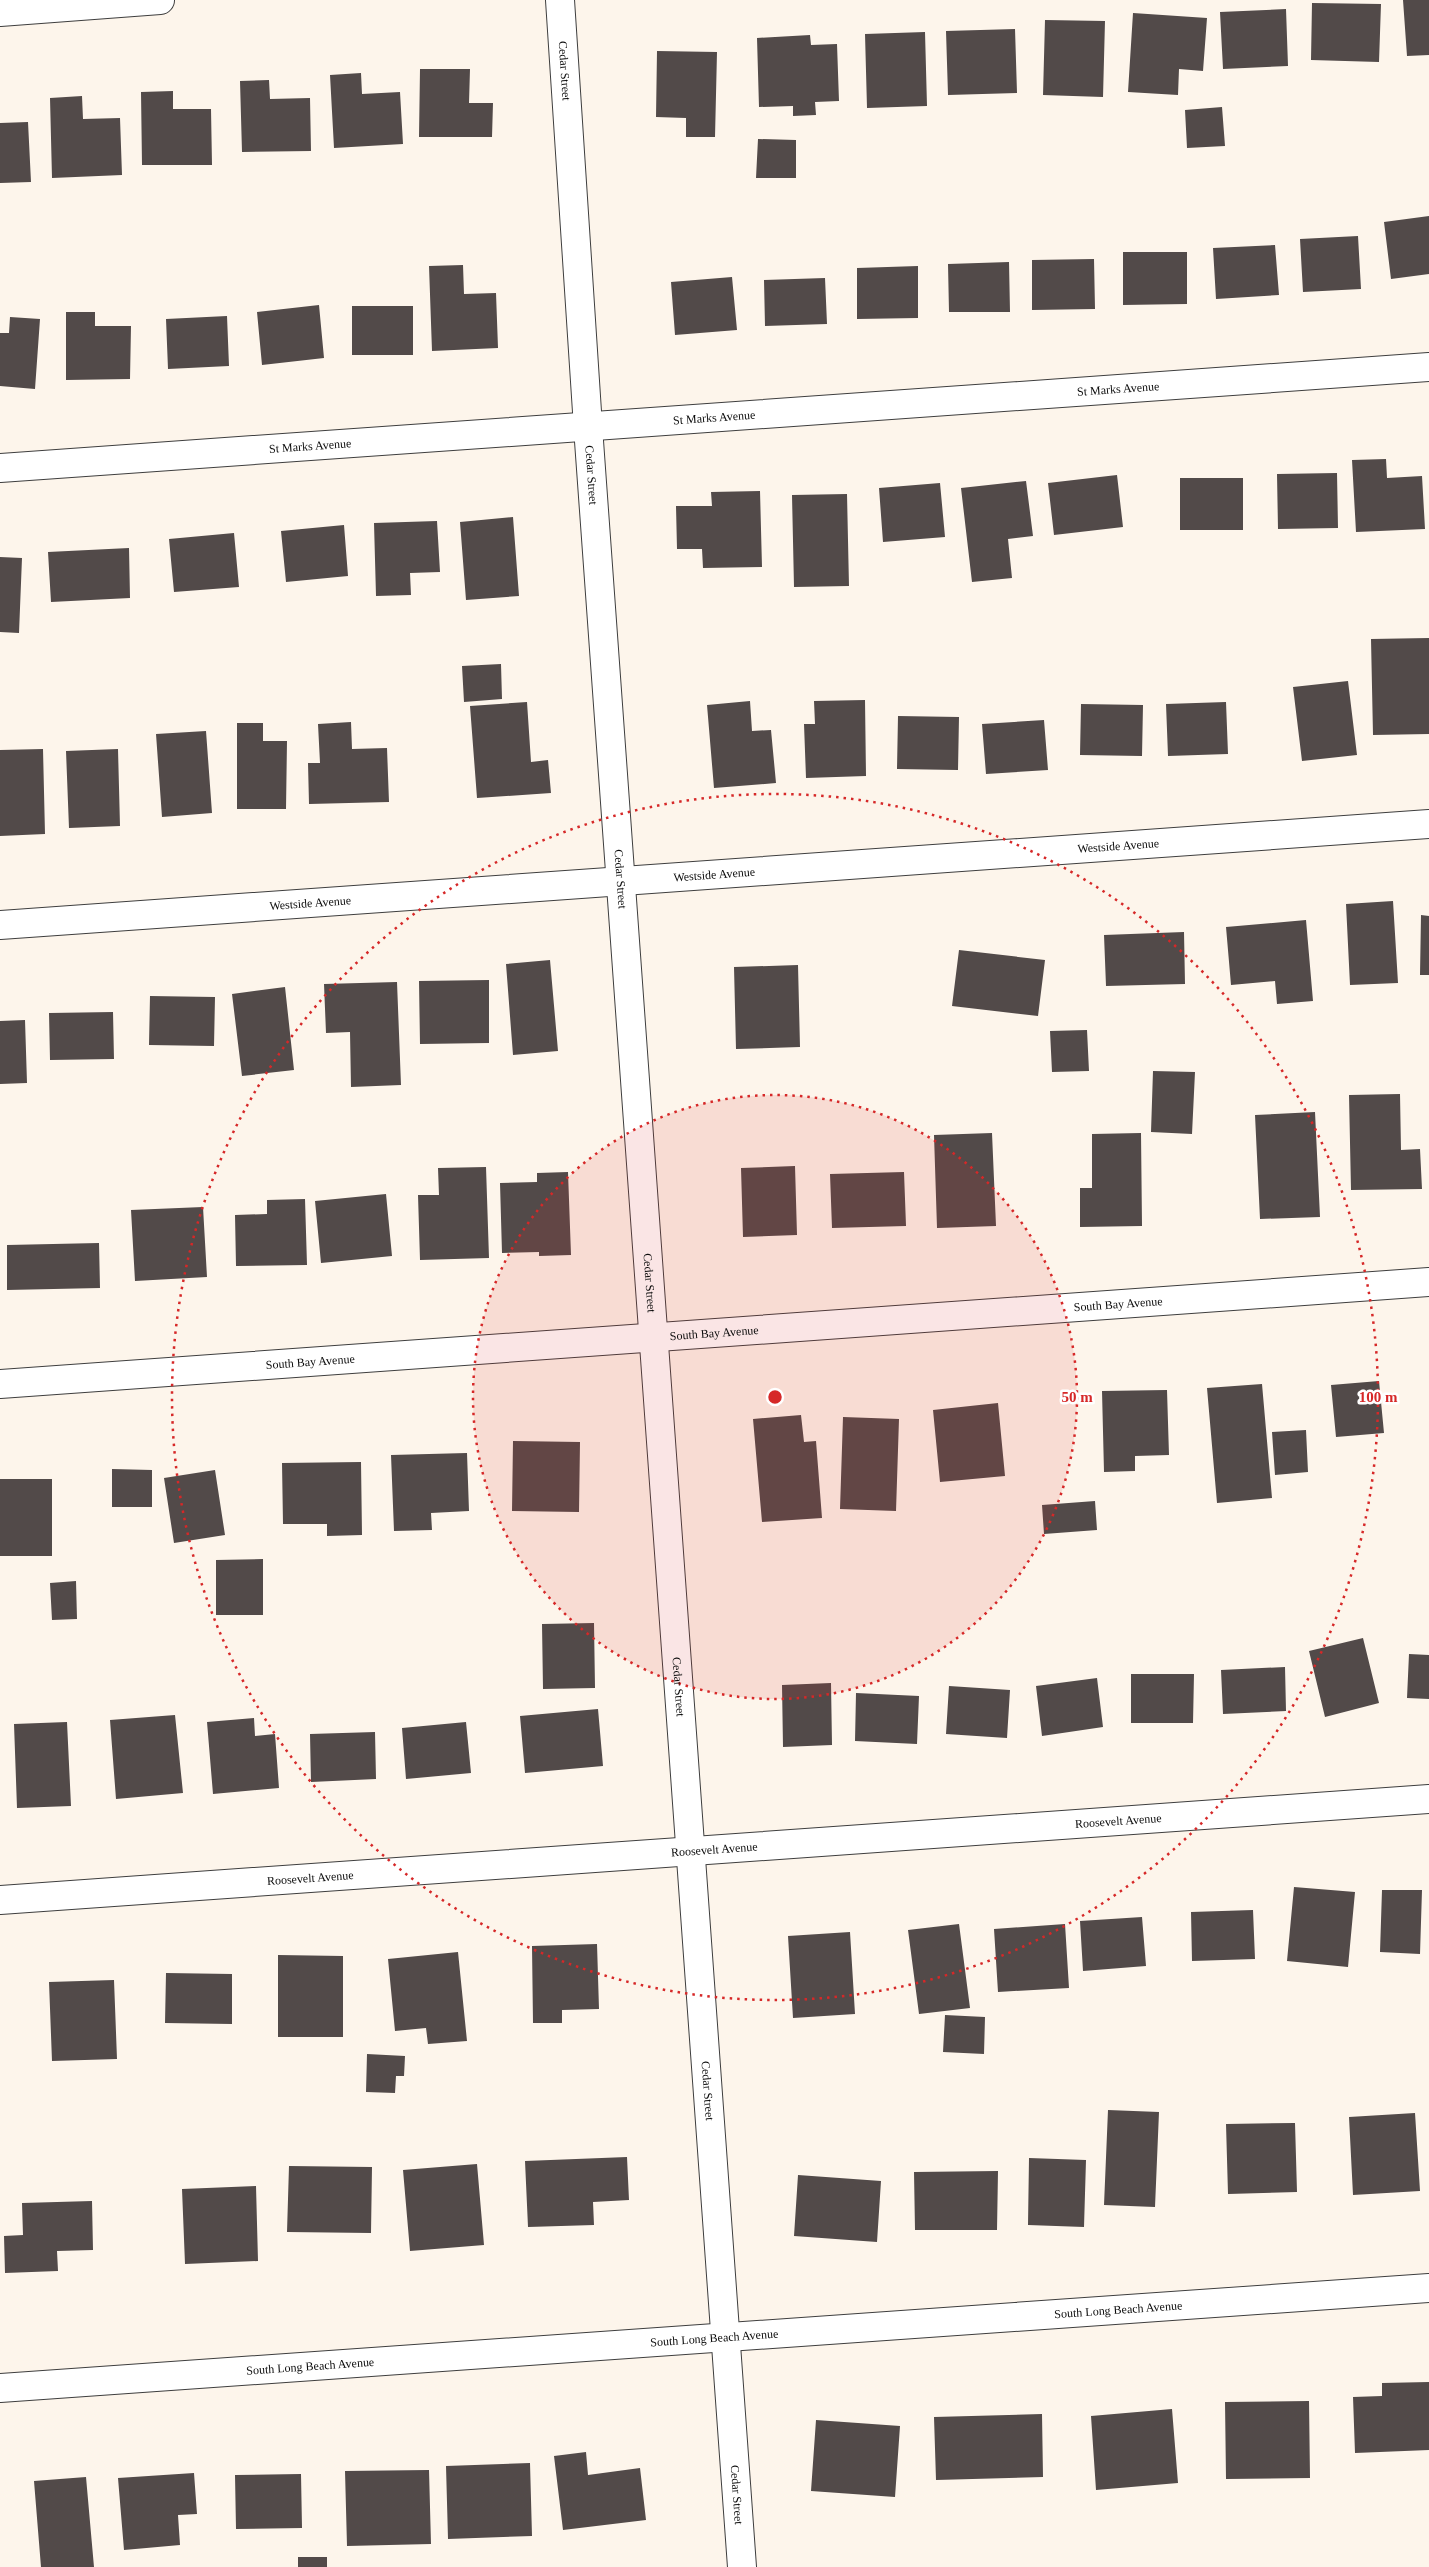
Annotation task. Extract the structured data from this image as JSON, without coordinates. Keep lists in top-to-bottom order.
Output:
{
  "streets": {
    "street": [
      "Cedar Street",
      "St Marks Avenue",
      "Westside Avenue",
      "South Bay Avenue",
      "Roosevelt Avenue",
      "South Long Beach Avenue"
    ]
  },
  "crossings": [
    ["Cedar Street", "St Marks Avenue"],
    ["Cedar Street", "Westside Avenue"],
    ["Cedar Street", "South Bay Avenue"],
    ["Cedar Street", "Roosevelt Avenue"],
    ["Cedar Street", "South Long Beach Avenue"]
  ],
  "rings": ["50 m", "100 m"]
}
